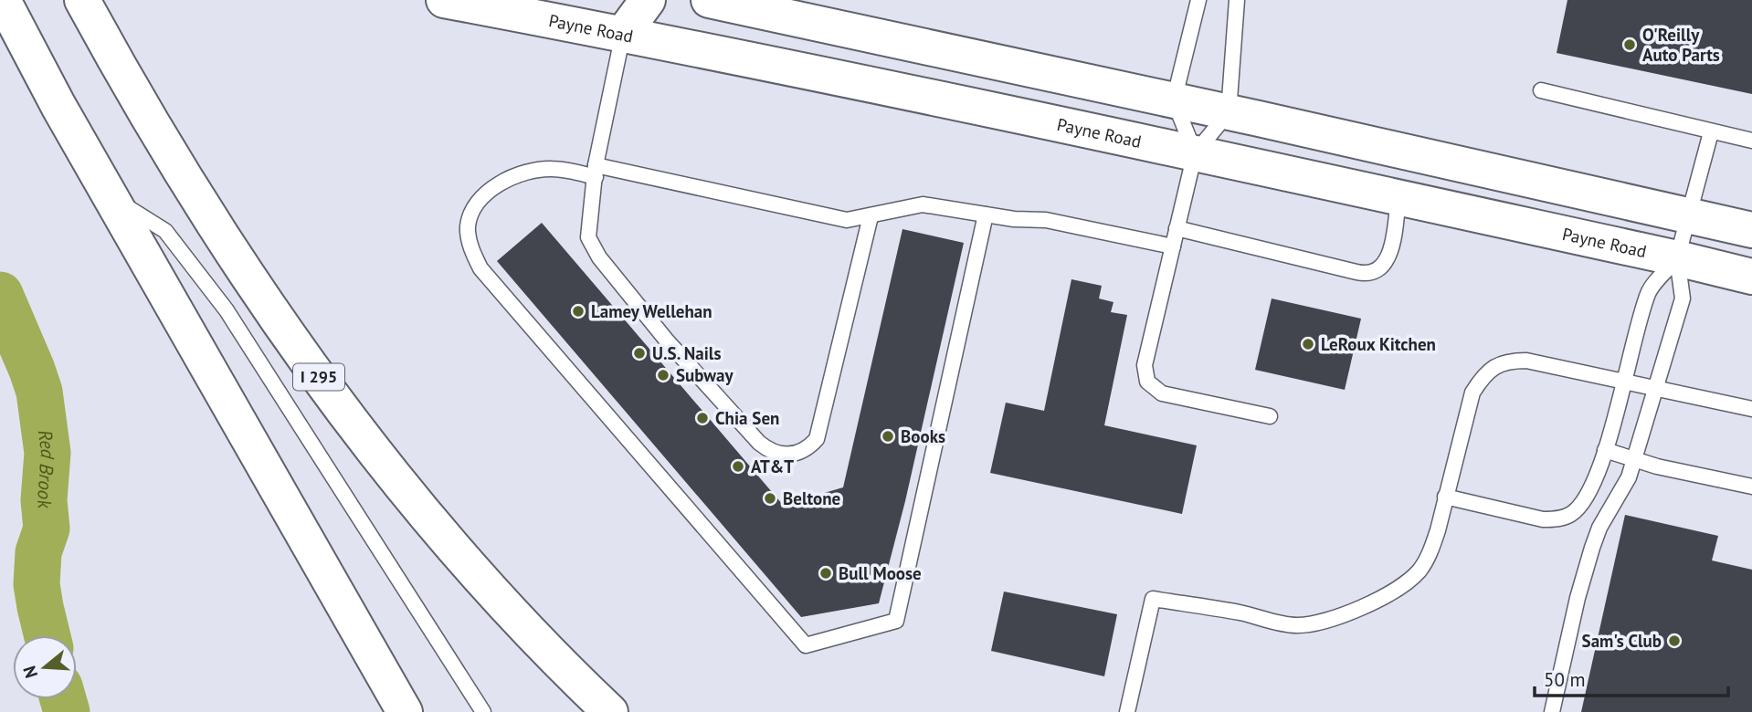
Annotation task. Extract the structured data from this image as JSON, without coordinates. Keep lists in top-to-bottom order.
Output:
{
  "streets": {
    "main road": ["Payne Road", "I 295"]
  },
  "water": ["Red Brook"],
  "places": [
    "O'Reilly Auto Parts",
    "Lamey Wellehan",
    "LeRoux Kitchen",
    "U.S. Nails",
    "Subway",
    "Chia Sen",
    "Books",
    "AT&T",
    "Beltone",
    "Bull Moose",
    "Sam's Club"
  ],
  "scale_bar": "50 m",
  "north": "left"
}
